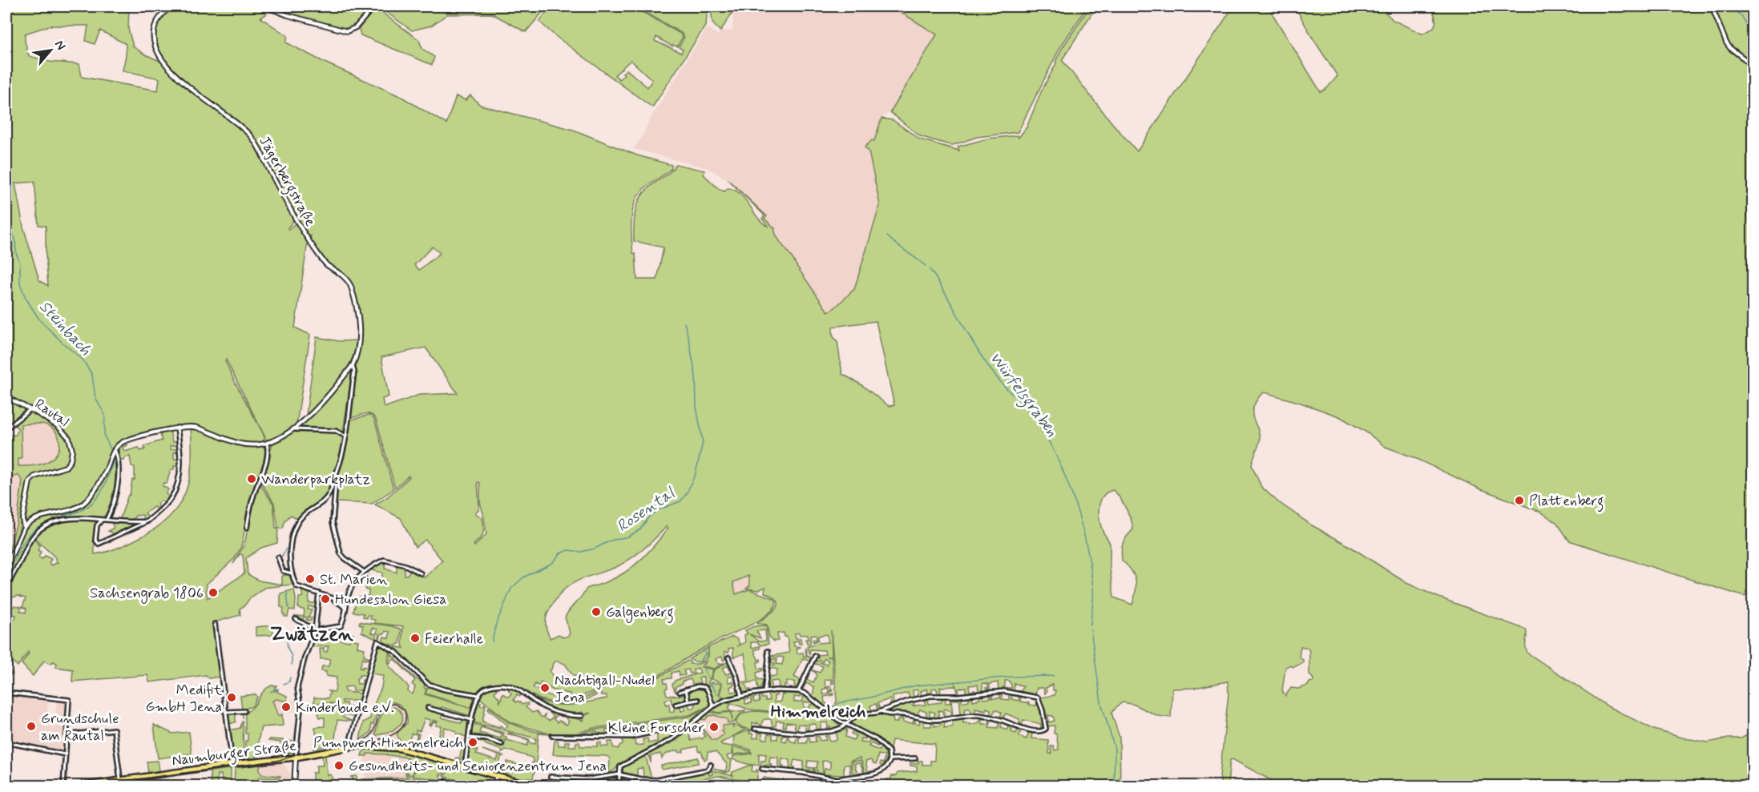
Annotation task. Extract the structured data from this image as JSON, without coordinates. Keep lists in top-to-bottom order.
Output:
{
  "streets": {
    "main road": ["Naumburger Straße"],
    "street": ["Jägerbergstraße", "Rautal"]
  },
  "districts": ["Zwätzen", "Himmelreich"],
  "water": ["Steinbach", "Würfelsgraben", "Rosental"],
  "places": [
    "Wanderparkplatz",
    "Plattenberg",
    "St. Marien",
    "Sachsengrab 1806",
    "Hundesalon Giesa",
    "Galgenberg",
    "Feierhalle",
    "Nachtigall-Nudel Jena",
    "Medifit GmbH Jena",
    "Kinderbude e.V.",
    "Grundschule am Rautal",
    "Kleine Forscher",
    "Pumpwerk Himmelreich",
    "Gesundheits- und Seniorenzentrum Jena"
  ],
  "north": "top right"
}
